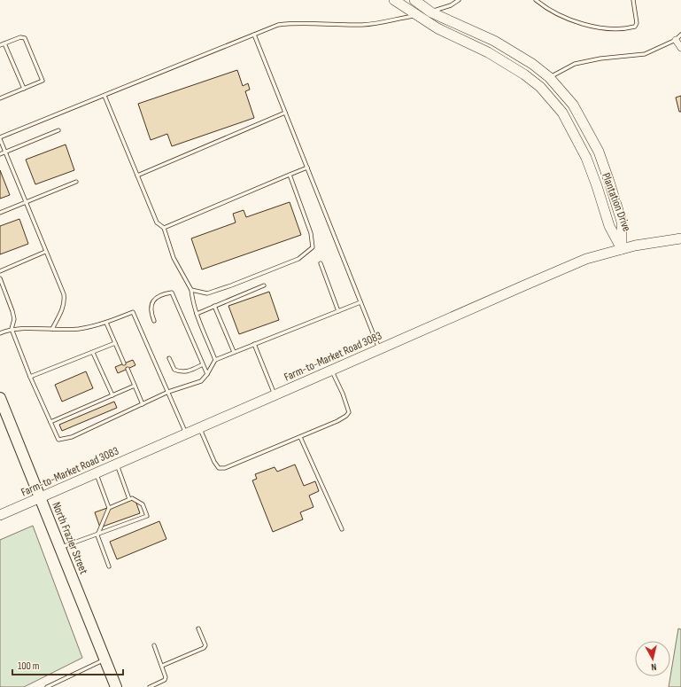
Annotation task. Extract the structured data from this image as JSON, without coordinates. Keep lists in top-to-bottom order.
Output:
{
  "streets": {
    "main road": ["Plantation Drive", "Farm-to-Market Road 3083", "North Frazier Street"]
  },
  "crossings": [
    ["Plantation Drive", "Farm-to-Market Road 3083"],
    ["Farm-to-Market Road 3083", "North Frazier Street"]
  ],
  "scale_bar": "100 m",
  "north": "bottom"
}
